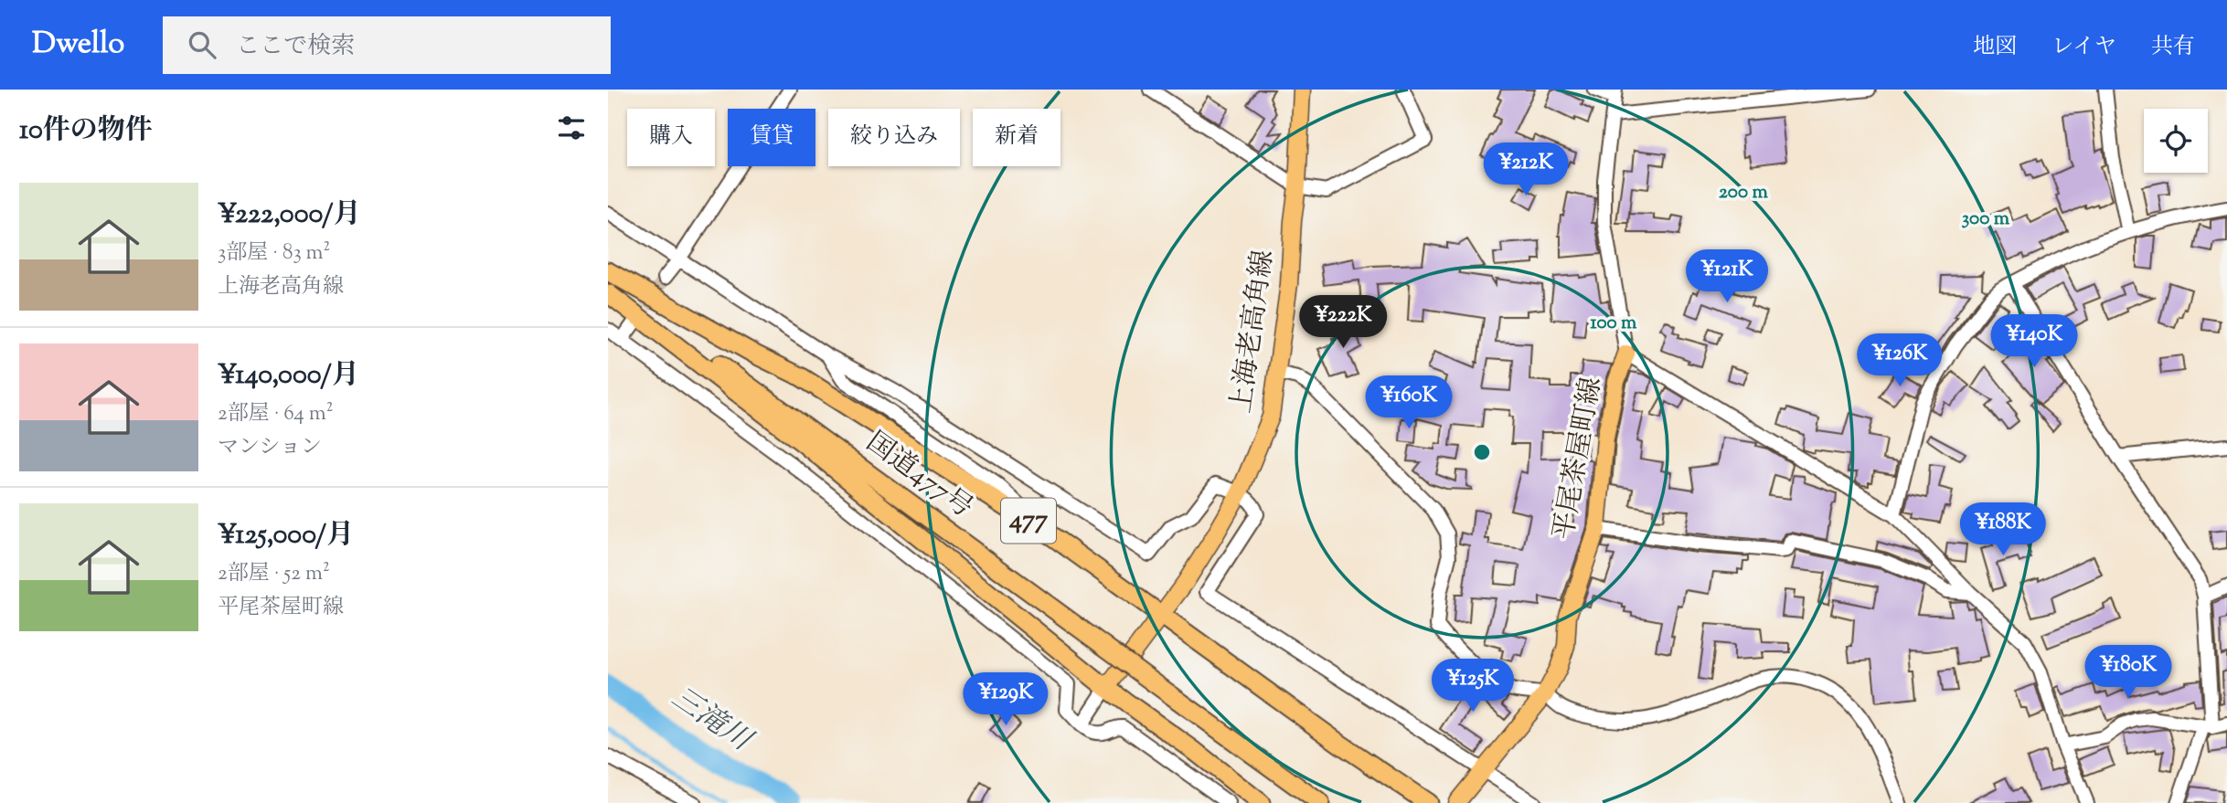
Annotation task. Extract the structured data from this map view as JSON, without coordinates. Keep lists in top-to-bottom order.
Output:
{
  "streets": {
    "highway": ["国道477号", "477"],
    "main road": ["上海老高角線", "平尾茶屋町線"]
  },
  "crossings": [
    ["上海老高角線", "477"]
  ],
  "water": ["三滝川"],
  "page": {
    "header": "Dwello",
    "search": "ここで検索",
    "nav": ["地図", "レイヤ", "共有"],
    "heading": "10件の物件",
    "chip": [
      "購入",
      "賃貸",
      "絞り込み",
      "新着"
    ],
    "price": [
      "¥212K",
      "¥121K",
      "¥222K",
      "¥140K",
      "¥126K",
      "¥160K",
      "¥188K",
      "¥180K",
      "¥125K",
      "¥129K"
    ],
    "list": [
      {
        "name": "¥222,000/月",
        "note": "3部屋 · 83 m² · 上海老高角線"
      },
      {
        "name": "¥140,000/月",
        "note": "2部屋 · 64 m² · マンション"
      },
      {
        "name": "¥125,000/月",
        "note": "2部屋 · 52 m² · 平尾茶屋町線"
      }
    ]
  },
  "rings": ["200 m", "300 m", "100 m"]
}
